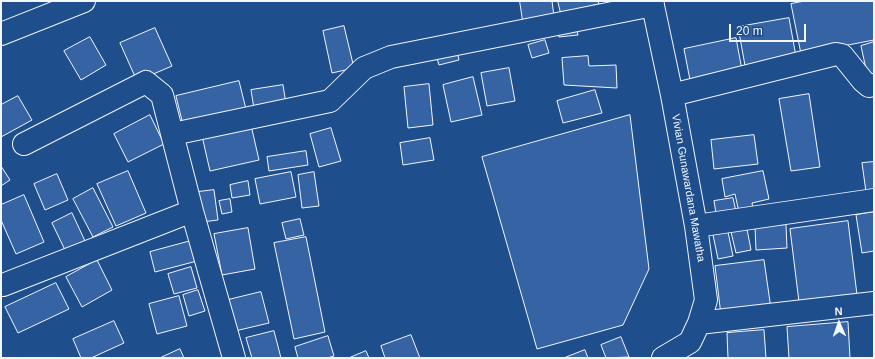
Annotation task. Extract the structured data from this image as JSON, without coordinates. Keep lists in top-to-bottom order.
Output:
{
  "streets": {
    "street": ["Vivian Gunawardana Mawatha"]
  },
  "scale_bar": "20 m",
  "north": "top"
}
